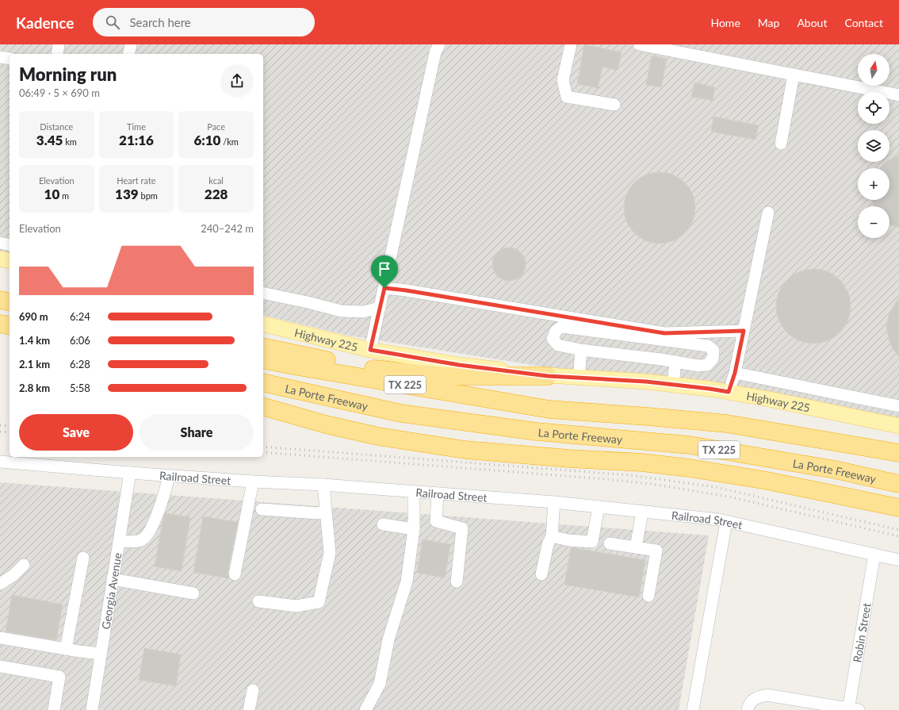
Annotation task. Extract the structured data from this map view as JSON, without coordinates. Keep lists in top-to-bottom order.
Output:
{
  "streets": {
    "highway": ["TX 225", "La Porte Freeway"],
    "main road": ["Highway 225"],
    "street": ["Railroad Street", "Georgia Avenue", "Robin Street"]
  },
  "crossings": [
    ["Railroad Street", "Georgia Avenue"],
    ["Railroad Street", "Robin Street"]
  ],
  "north": "top",
  "page": {
    "header": "Kadence",
    "search": "Search here",
    "nav": [
      "Home",
      "Map",
      "About",
      "Contact"
    ],
    "map_buttons": ["+", "−"],
    "heading": ["Morning run", "06:49 · 5 × 690 m"],
    "stats": [
      ["Distance", "3.45 km"],
      ["Time", "21:16"],
      ["Pace", "6:10 /km"],
      ["Elevation", "10 m"],
      ["Heart rate", "139 bpm"],
      ["kcal", "228"]
    ],
    "chart": ["Elevation", "240–242 m"],
    "list": [
      {
        "name": "690 m",
        "note": "6:24"
      },
      {
        "name": "1.4 km",
        "note": "6:06"
      },
      {
        "name": "2.1 km",
        "note": "6:28"
      },
      {
        "name": "2.8 km",
        "note": "5:58"
      }
    ],
    "buttons": ["Save", "Share"]
  }
}
